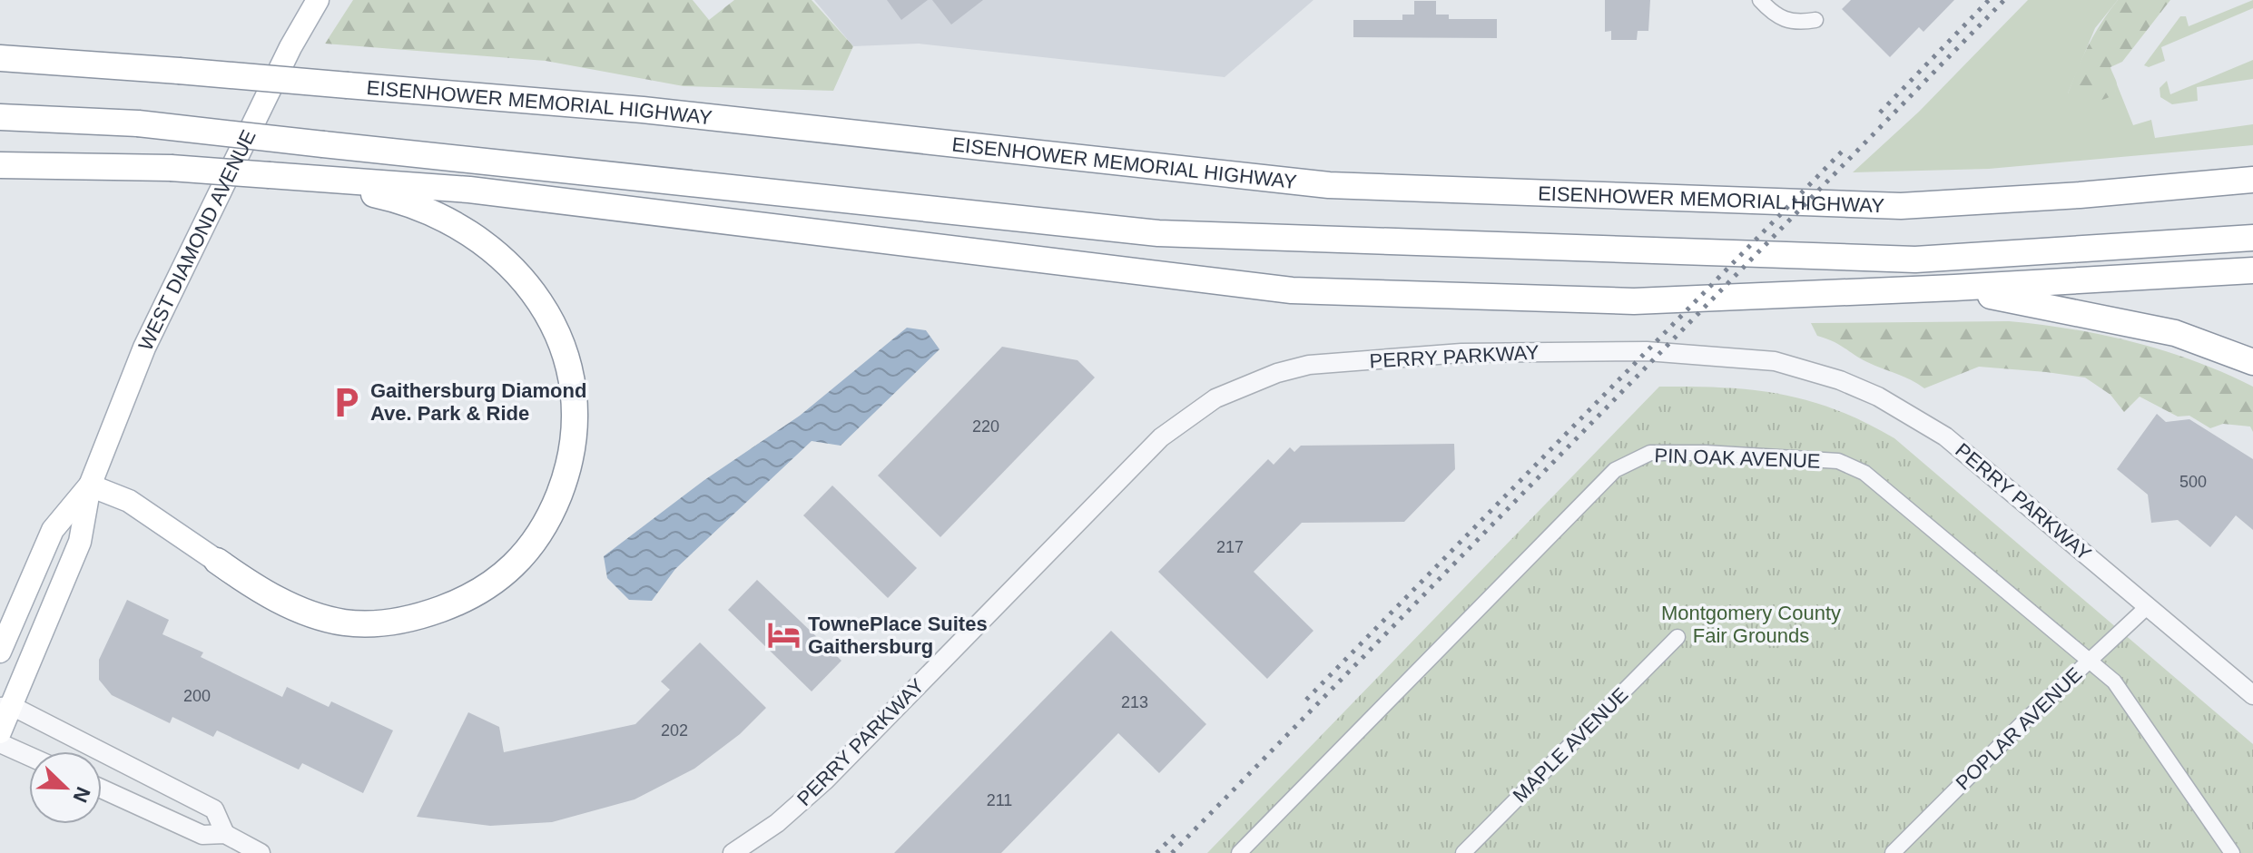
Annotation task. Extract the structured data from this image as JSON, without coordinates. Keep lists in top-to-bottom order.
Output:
{
  "streets": {
    "highway": ["EISENHOWER MEMORIAL HIGHWAY"],
    "main road": ["WEST DIAMOND AVENUE"],
    "street": [
      "PERRY PARKWAY",
      "PIN OAK AVENUE",
      "POPLAR AVENUE",
      "MAPLE AVENUE"
    ]
  },
  "crossings": [
    ["PERRY PARKWAY", "POPLAR AVENUE"],
    ["PIN OAK AVENUE", "POPLAR AVENUE"]
  ],
  "parks": ["Montgomery County Fair Grounds"],
  "places": {
    "parking": ["Gaithersburg Diamond Ave. Park & Ride"],
    "hotel": ["TownePlace Suites Gaithersburg"]
  },
  "house_numbers": [
    "220",
    "500",
    "217",
    "200",
    "213",
    "202",
    "211"
  ],
  "north": "bottom right"
}
